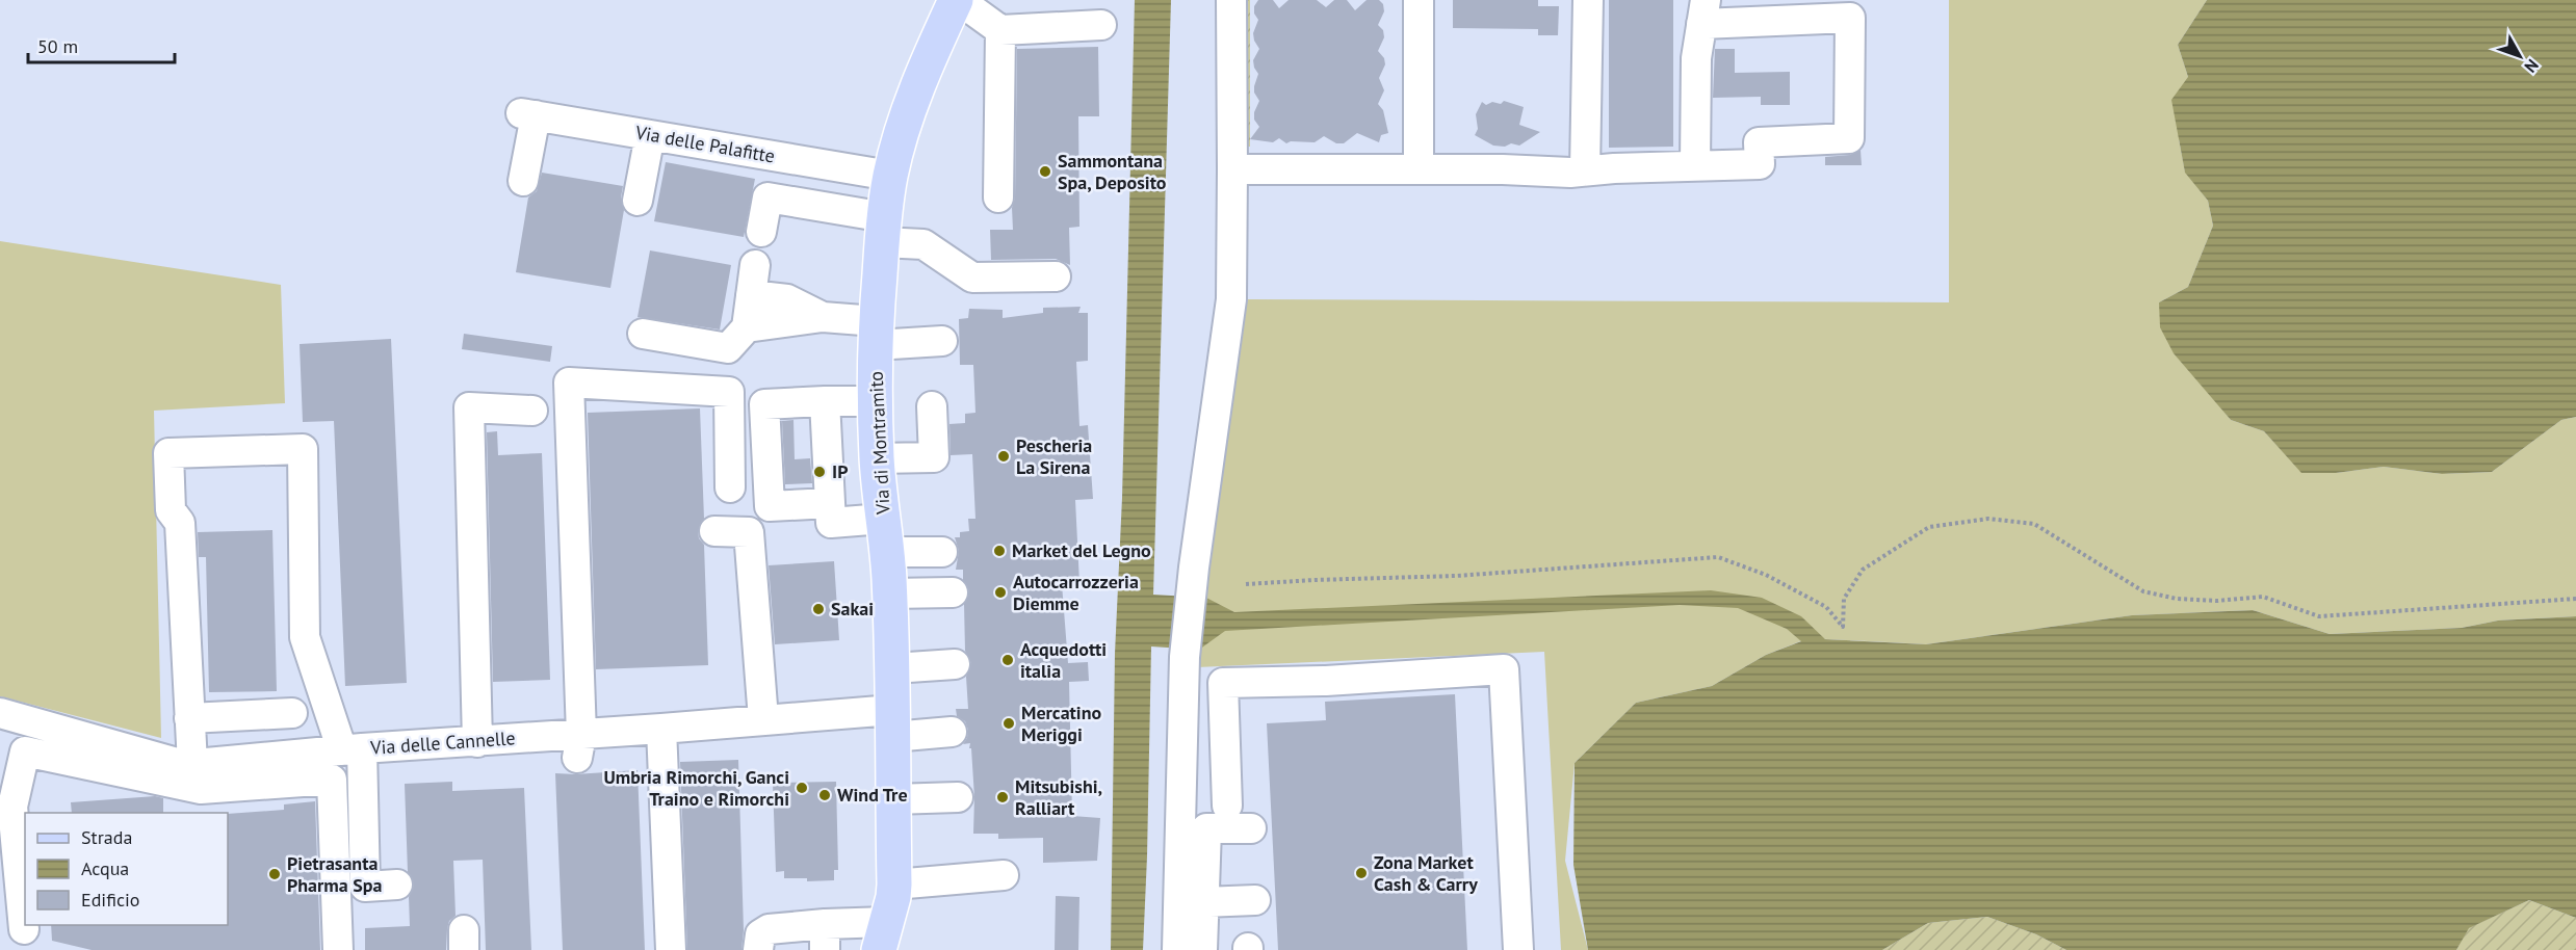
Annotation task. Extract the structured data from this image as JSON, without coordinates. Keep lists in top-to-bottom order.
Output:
{
  "streets": {
    "main road": ["Via di Montramito"],
    "street": ["Via delle Palafitte", "Via delle Cannelle"]
  },
  "crossings": [
    ["Via delle Palafitte", "Via di Montramito"],
    ["Via di Montramito", "Via delle Cannelle"]
  ],
  "places": [
    "Sammontana Spa, Deposito",
    "Pescheria La Sirena",
    "IP",
    "Market del Legno",
    "Autocarrozzeria Diemme",
    "Sakai",
    "Acquedotti italia",
    "Mercatino Meriggi",
    "Umbria Rimorchi, Ganci Traino e Rimorchi",
    "Wind Tre",
    "Mitsubishi, Ralliart",
    "Zona Market Cash & Carry",
    "Pietrasanta Pharma Spa"
  ],
  "legend": ["Strada", "Acqua", "Edificio"],
  "scale_bar": "50 m",
  "north": "bottom right"
}
